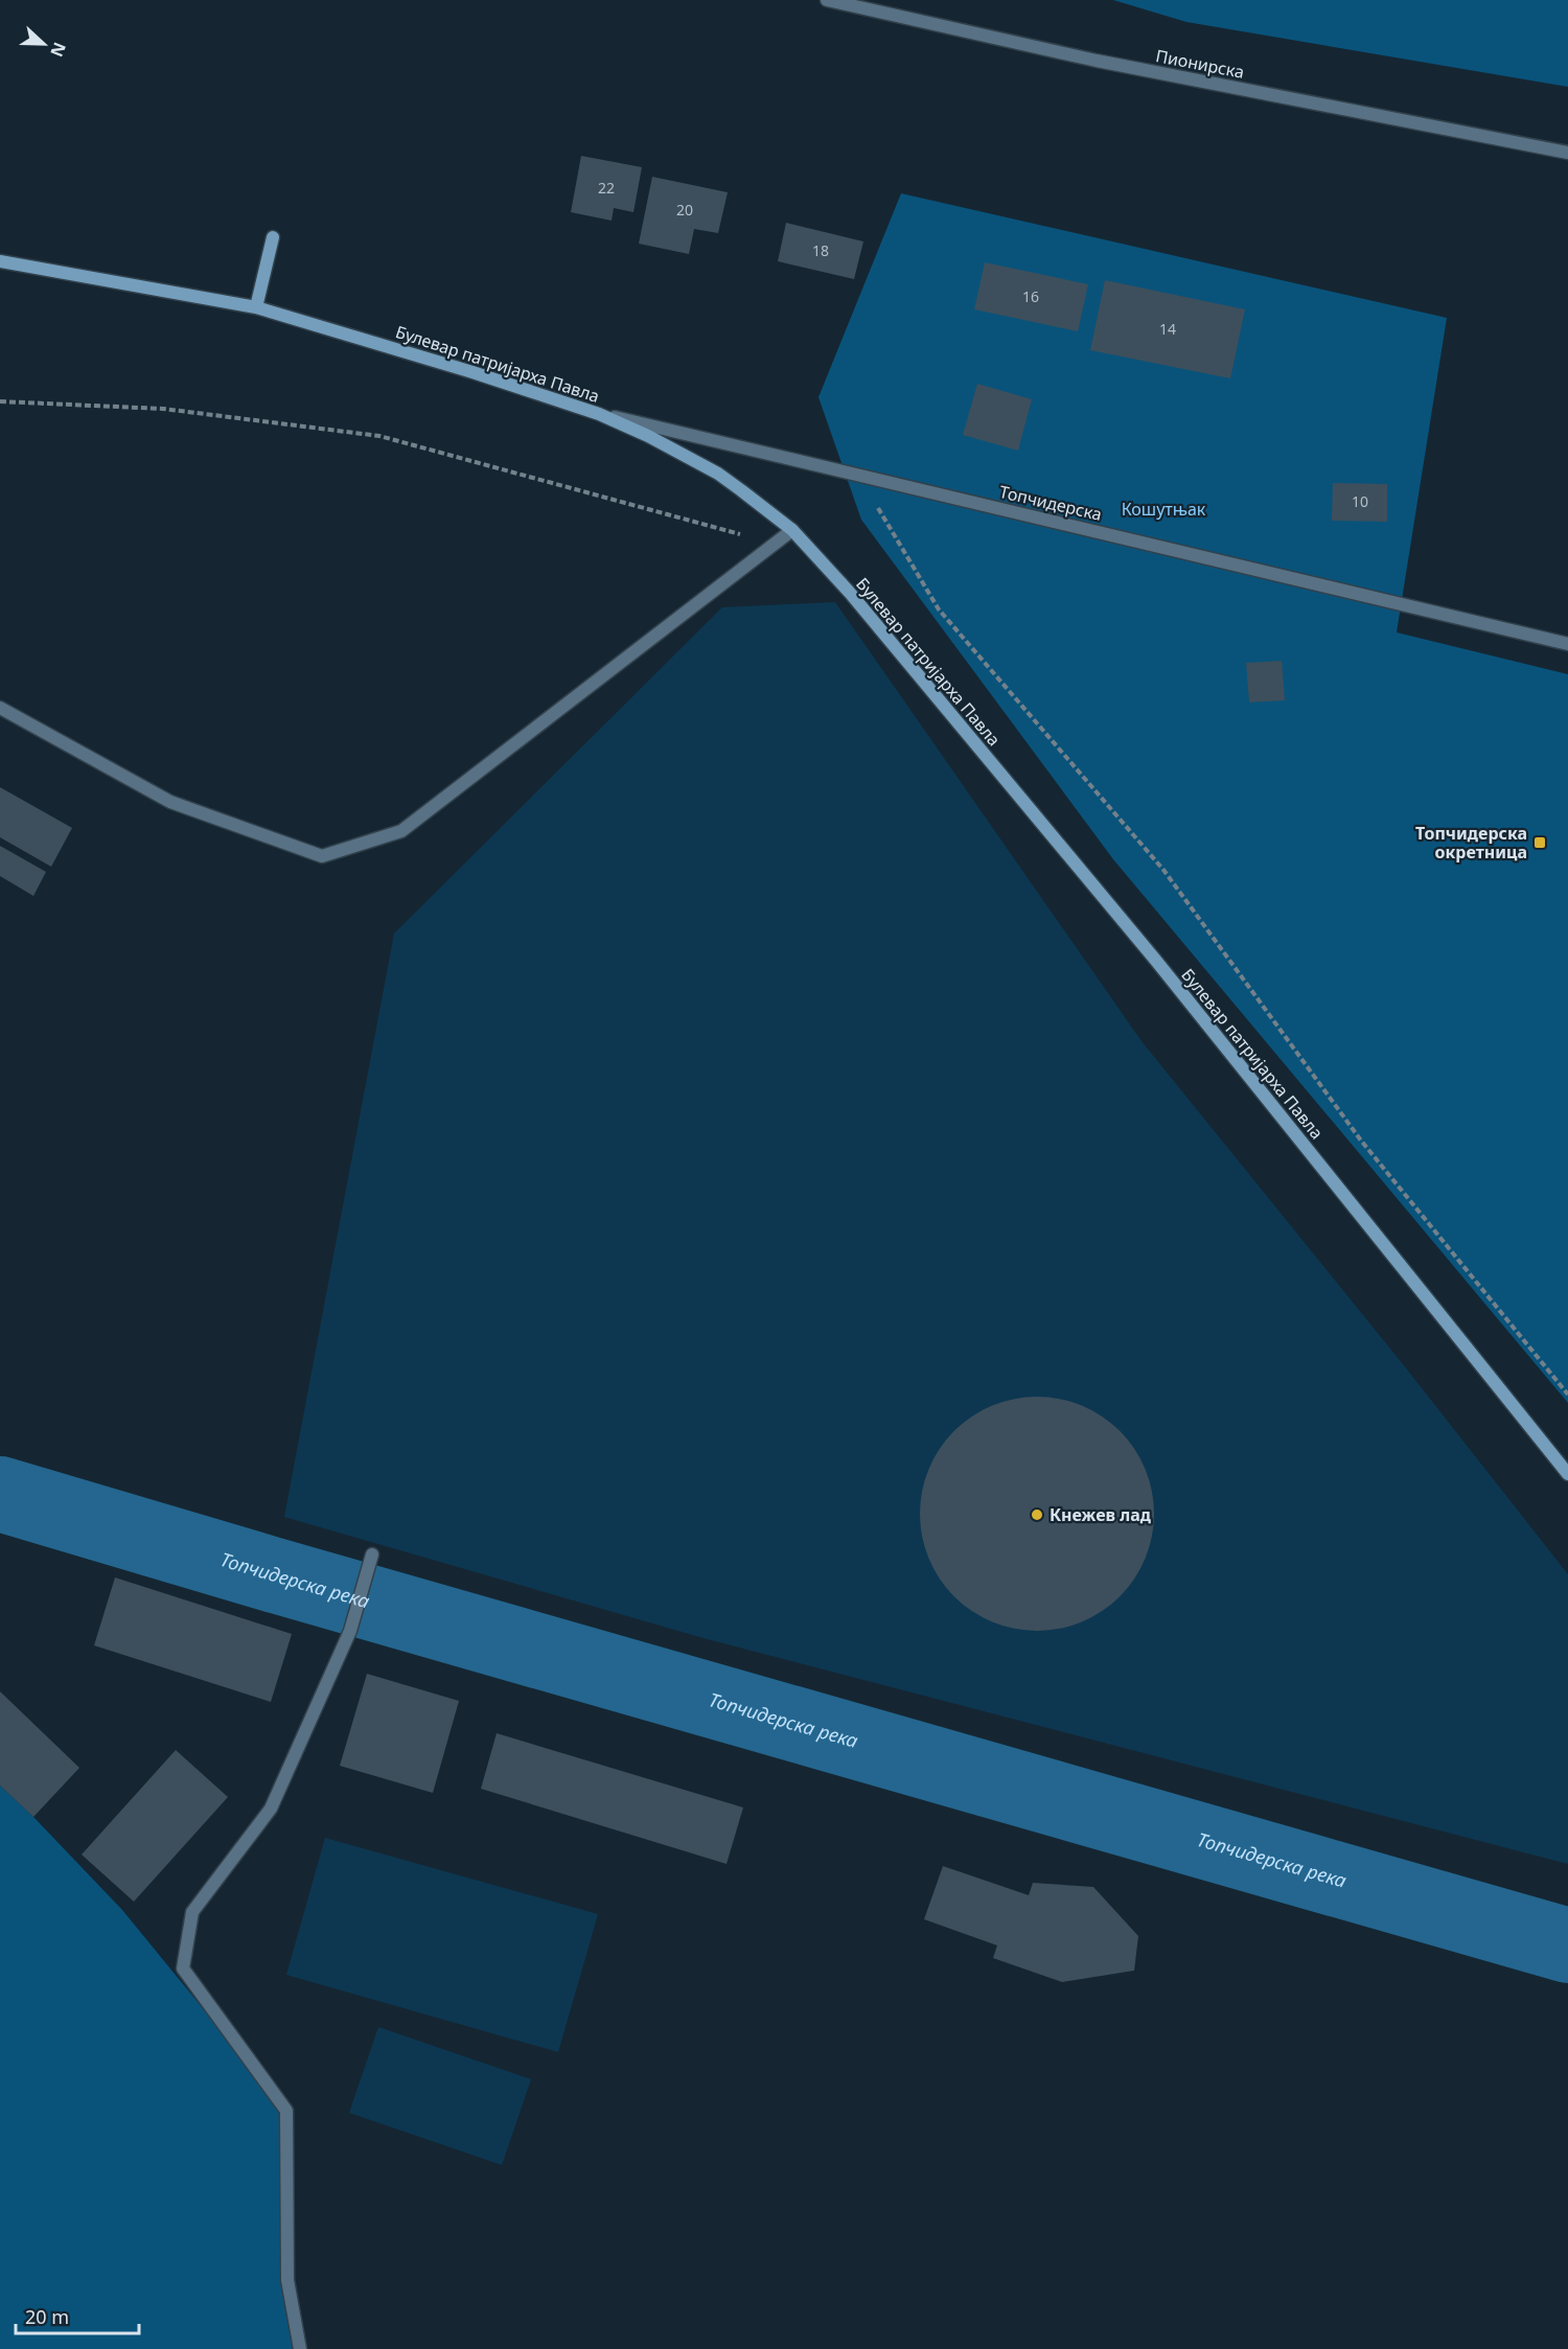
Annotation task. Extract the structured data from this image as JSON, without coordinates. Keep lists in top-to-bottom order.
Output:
{
  "streets": {
    "main road": ["Булевар патријарха Павла"],
    "street": ["Пионирска", "Топчидерска"]
  },
  "crossings": [
    ["Булевар патријарха Павла", "Топчидерска"]
  ],
  "water": ["Топчидерска река"],
  "parks": ["Кошутњак"],
  "places": {
    "transit": ["Топчидерска окретница"],
    "other": ["Кнежев лад"]
  },
  "house_numbers": [
    "22",
    "20",
    "18",
    "16",
    "14",
    "10"
  ],
  "scale_bar": "20 m",
  "north": "right"
}
